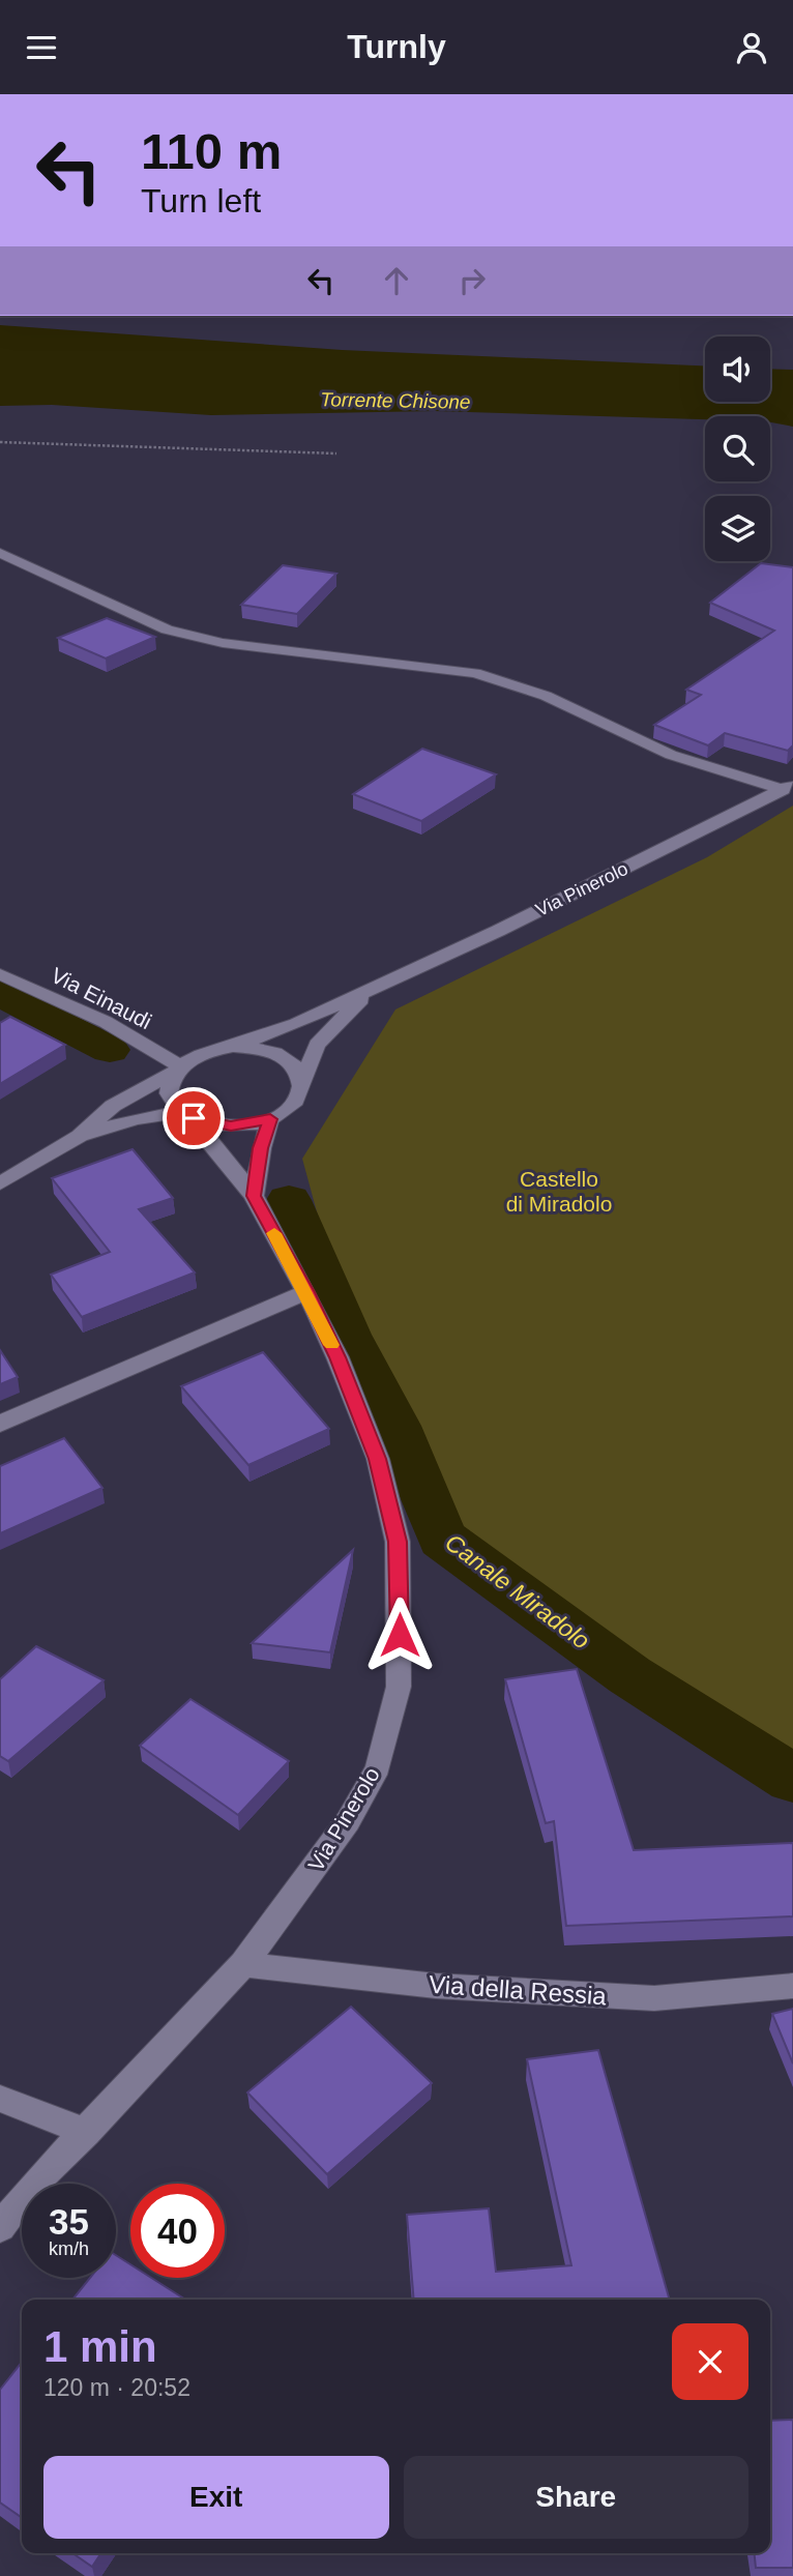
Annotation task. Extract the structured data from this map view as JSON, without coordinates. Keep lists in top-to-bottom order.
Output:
{
  "streets": {
    "street": ["Via Pinerolo", "Via Einaudi", "Via della Ressia"]
  },
  "crossings": [
    ["Via Pinerolo", "Via Einaudi"],
    ["Via Pinerolo", "Via della Ressia"]
  ],
  "water": ["Torrente Chisone", "Canale Miradolo"],
  "parks": ["Castello di Miradolo"],
  "page": {
    "header": "Turnly",
    "turn": ["110 m", "Turn left"],
    "speed": "35 km/h",
    "limit": "40",
    "heading": ["1 min", "120 m · 20:52"],
    "buttons": ["Exit", "Share"]
  }
}
